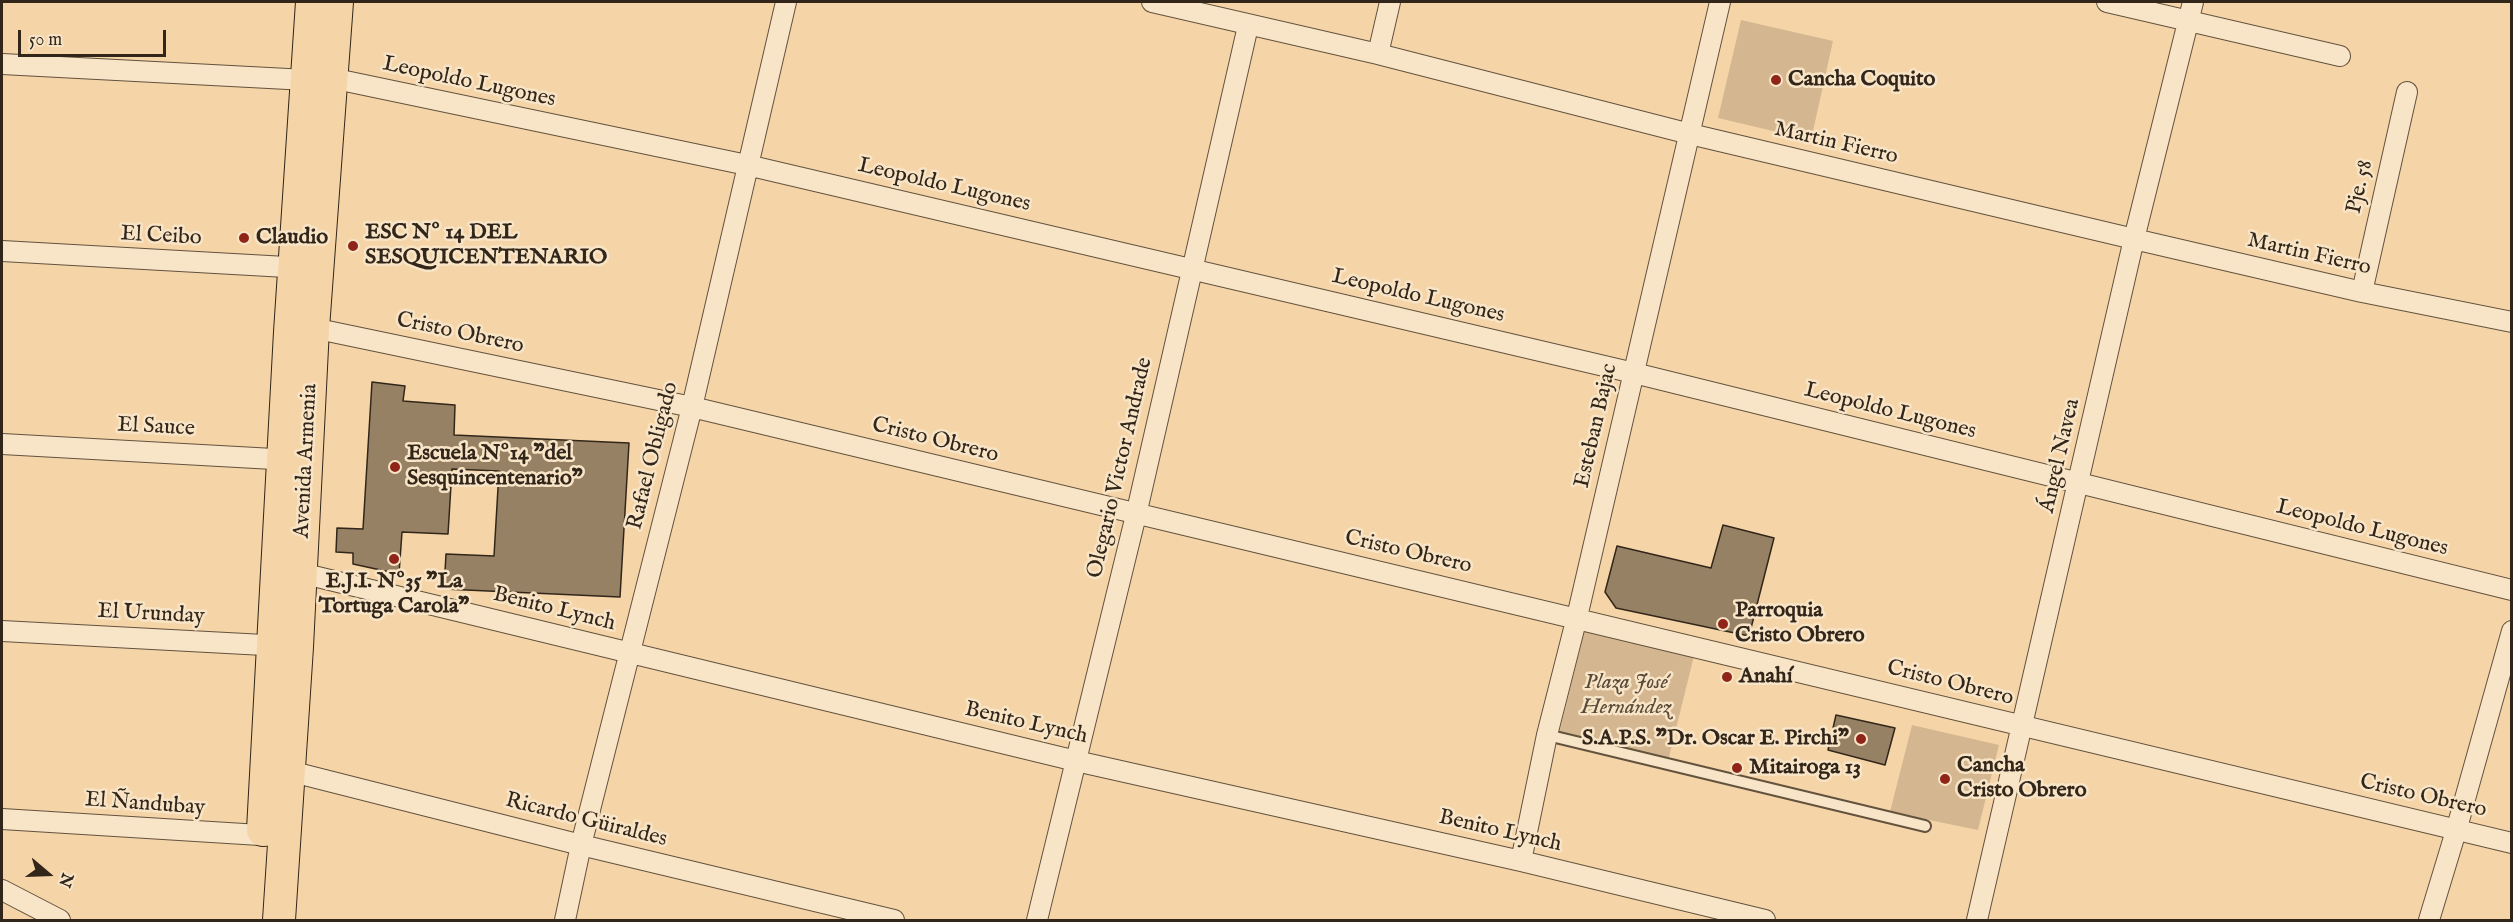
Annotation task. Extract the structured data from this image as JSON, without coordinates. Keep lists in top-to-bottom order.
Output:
{
  "streets": {
    "main road": ["Avenida Armenia"],
    "street": [
      "Leopoldo Lugones",
      "Martin Fierro",
      "Pje. 58",
      "El Ceibo",
      "Cristo Obrero",
      "Esteban Bajac",
      "El Sauce",
      "Rafael Obligado",
      "Ángel Navea",
      "Olegario Victor Andrade",
      "Benito Lynch",
      "El Urunday",
      "El Ñandubay",
      "Ricardo Güiraldes"
    ]
  },
  "crossings": [
    ["Leopoldo Lugones", "Esteban Bajac"],
    ["Leopoldo Lugones", "Rafael Obligado"],
    ["Leopoldo Lugones", "Ángel Navea"],
    ["Leopoldo Lugones", "Avenida Armenia"],
    ["Leopoldo Lugones", "Olegario Victor Andrade"],
    ["Martin Fierro", "Pje. 58"],
    ["Martin Fierro", "Esteban Bajac"],
    ["Martin Fierro", "Ángel Navea"],
    ["Martin Fierro", "Olegario Victor Andrade"],
    ["El Ceibo", "Avenida Armenia"],
    ["Cristo Obrero", "Esteban Bajac"],
    ["Cristo Obrero", "Rafael Obligado"],
    ["Cristo Obrero", "Ángel Navea"],
    ["Cristo Obrero", "Avenida Armenia"],
    ["Cristo Obrero", "Olegario Victor Andrade"],
    ["Esteban Bajac", "Benito Lynch"],
    ["El Sauce", "Avenida Armenia"],
    ["Rafael Obligado", "Benito Lynch"],
    ["Rafael Obligado", "Ricardo Güiraldes"],
    ["Avenida Armenia", "Benito Lynch"],
    ["Avenida Armenia", "El Urunday"],
    ["Avenida Armenia", "El Ñandubay"],
    ["Avenida Armenia", "Ricardo Güiraldes"],
    ["Olegario Victor Andrade", "Benito Lynch"]
  ],
  "parks": ["Plaza José Hernández"],
  "places": [
    "Cancha Coquito",
    "Claudio",
    "ESC Nº 14 DEL SESQUICENTENARIO",
    "Escuela Nº14 \"del Sesquincentenario\"",
    "E.J.I. Nº35 \"La Tortuga Carola\"",
    "Parroquia Cristo Obrero",
    "Anahí",
    "S.A.P.S. \"Dr. Oscar E. Pirchi\"",
    "Mitairoga 13",
    "Cancha Cristo Obrero"
  ],
  "scale_bar": "50 m",
  "north": "right"
}
